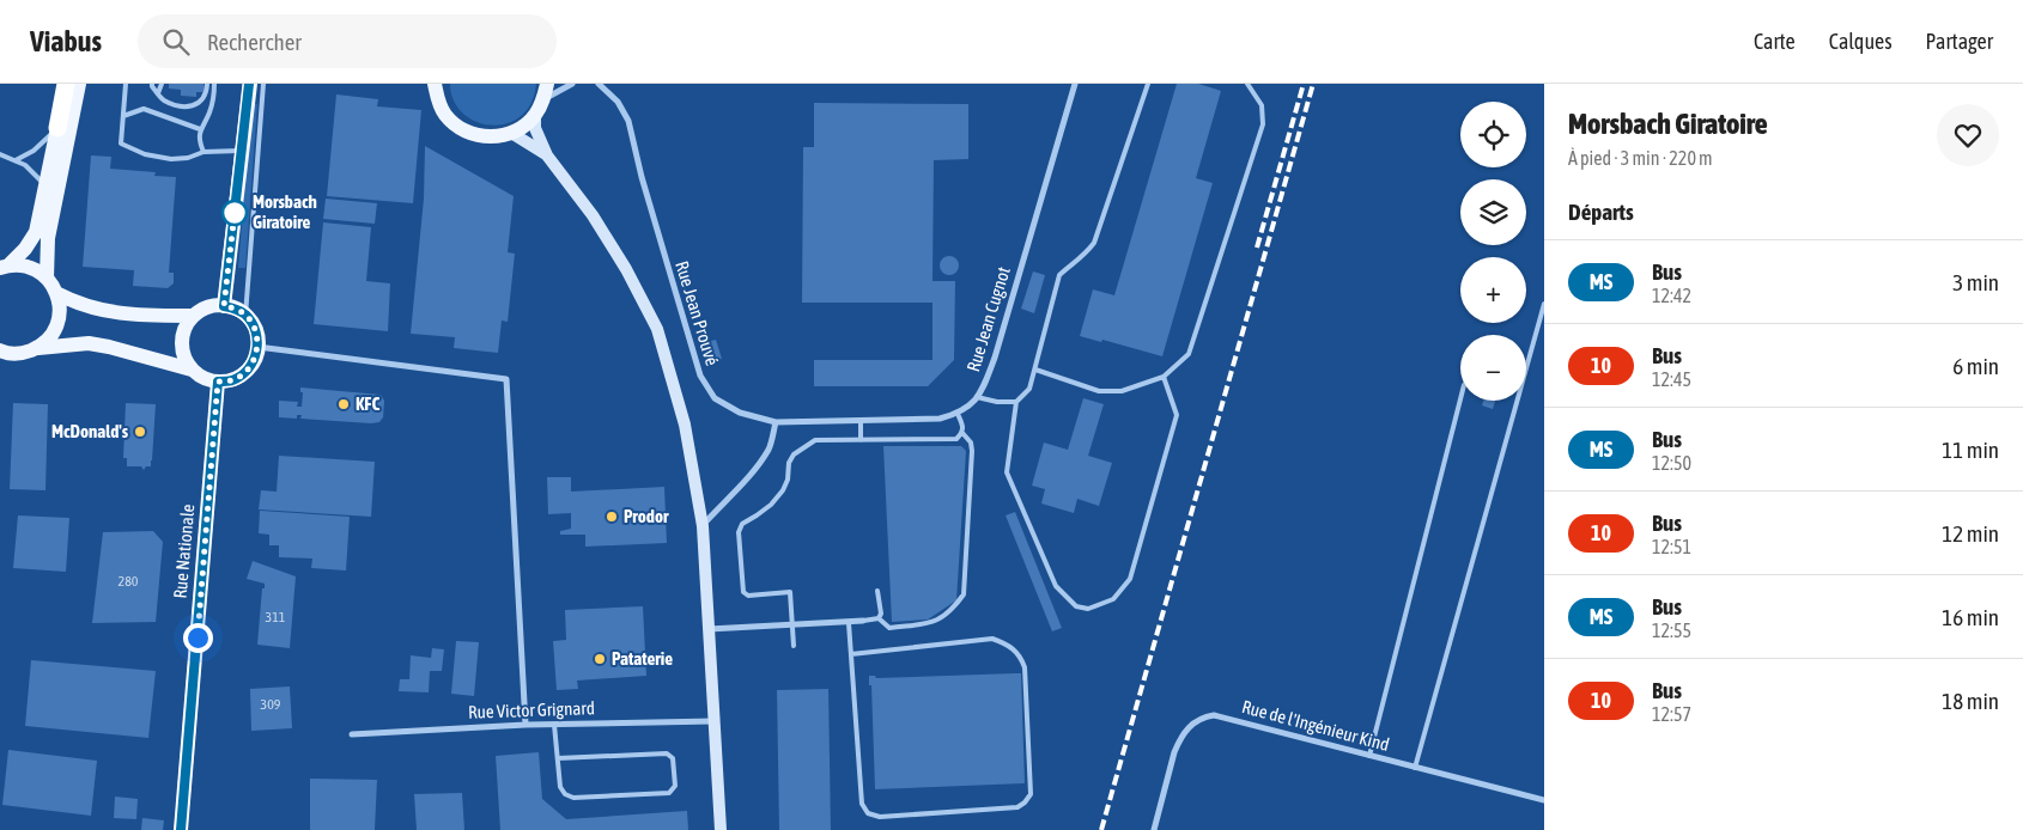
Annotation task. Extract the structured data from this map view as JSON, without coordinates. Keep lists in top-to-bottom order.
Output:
{
  "streets": {
    "main road": ["Rue Nationale"],
    "street": [
      "Rue Jean Prouvé",
      "Rue Jean Cugnot",
      "Rue Victor Grignard",
      "Rue de l'Ingénieur Kind"
    ]
  },
  "places": [
    "Morsbach Giratoire",
    "KFC",
    "McDonald's",
    "Prodor",
    "Pataterie"
  ],
  "lines": ["bus line MS"],
  "house_numbers": ["280", "311", "309"],
  "page": {
    "header": "Viabus",
    "search": "Rechercher",
    "nav": ["Carte", "Calques", "Partager"],
    "heading": [
      ["Morsbach Giratoire", "À pied · 3 min · 220 m"],
      "Départs"
    ],
    "map_buttons": ["+", "−"],
    "list": [
      {
        "mark": "MS",
        "name": "Bus",
        "note": "12:42",
        "value": "3 min"
      },
      {
        "mark": "10",
        "name": "Bus",
        "note": "12:45",
        "value": "6 min"
      },
      {
        "mark": "MS",
        "name": "Bus",
        "note": "12:50",
        "value": "11 min"
      },
      {
        "mark": "10",
        "name": "Bus",
        "note": "12:51",
        "value": "12 min"
      },
      {
        "mark": "MS",
        "name": "Bus",
        "note": "12:55",
        "value": "16 min"
      },
      {
        "mark": "10",
        "name": "Bus",
        "note": "12:57",
        "value": "18 min"
      }
    ]
  }
}
